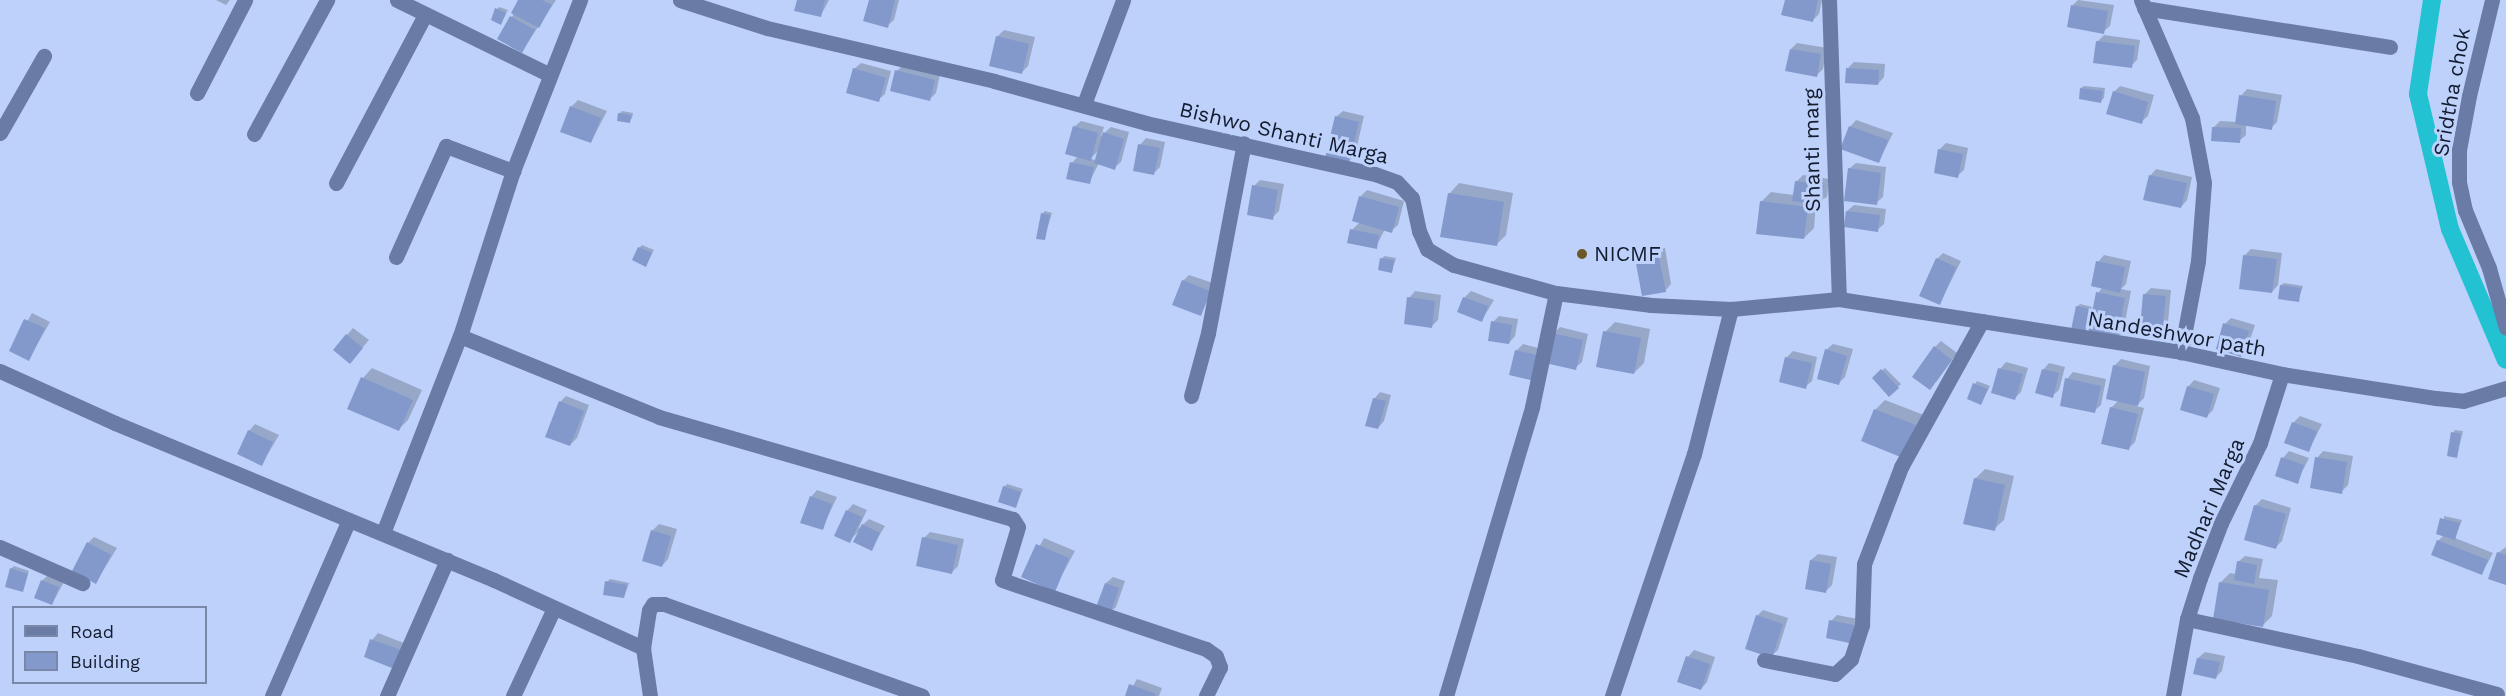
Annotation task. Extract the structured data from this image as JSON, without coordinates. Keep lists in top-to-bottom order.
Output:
{
  "streets": {
    "street": [
      "Sridtha chok",
      "Bishwo Shanti Marga",
      "Shanti marg",
      "Nandeshwor path",
      "Madhari Marga"
    ]
  },
  "crossings": [
    ["Bishwo Shanti Marga", "Shanti marg"],
    ["Bishwo Shanti Marga", "Nandeshwor path"],
    ["Shanti marg", "Nandeshwor path"],
    ["Nandeshwor path", "Madhari Marga"]
  ],
  "places": ["NICMF"],
  "legend": ["Road", "Building"]
}
